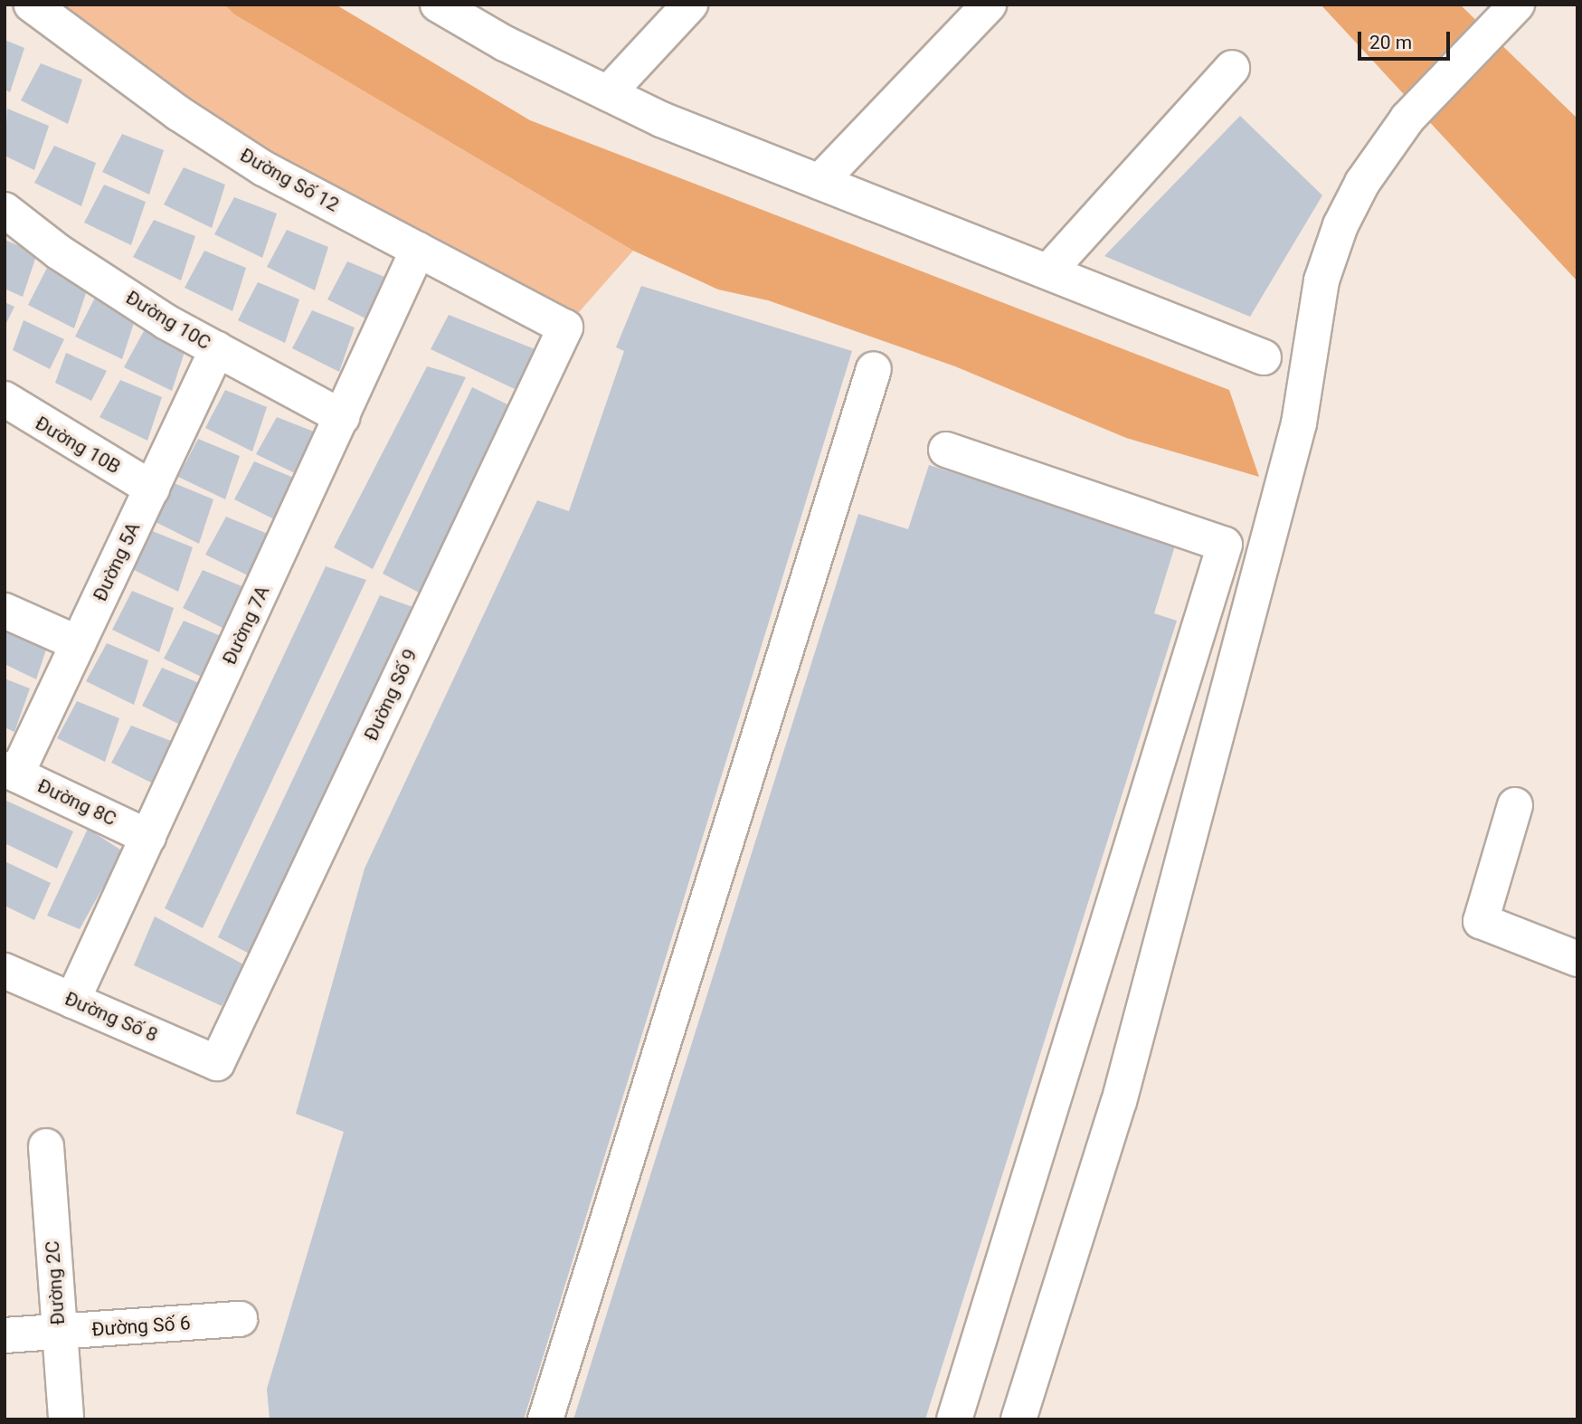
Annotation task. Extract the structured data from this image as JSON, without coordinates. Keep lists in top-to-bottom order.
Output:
{
  "streets": {
    "street": [
      "Đường Số 12",
      "Đường 10C",
      "Đường 10B",
      "Đường 5A",
      "Đường 7A",
      "Đường Số 9",
      "Đường 8C",
      "Đường Số 8",
      "Đường 2C",
      "Đường Số 6"
    ]
  },
  "crossings": [
    ["Đường Số 12", "Đường 7A"],
    ["Đường Số 12", "Đường Số 9"],
    ["Đường 10C", "Đường 5A"],
    ["Đường 10C", "Đường 7A"],
    ["Đường 10B", "Đường 5A"],
    ["Đường 5A", "Đường 8C"],
    ["Đường 7A", "Đường 8C"],
    ["Đường 7A", "Đường Số 8"],
    ["Đường Số 9", "Đường Số 8"],
    ["Đường 2C", "Đường Số 6"]
  ],
  "scale_bar": "20 m"
}
